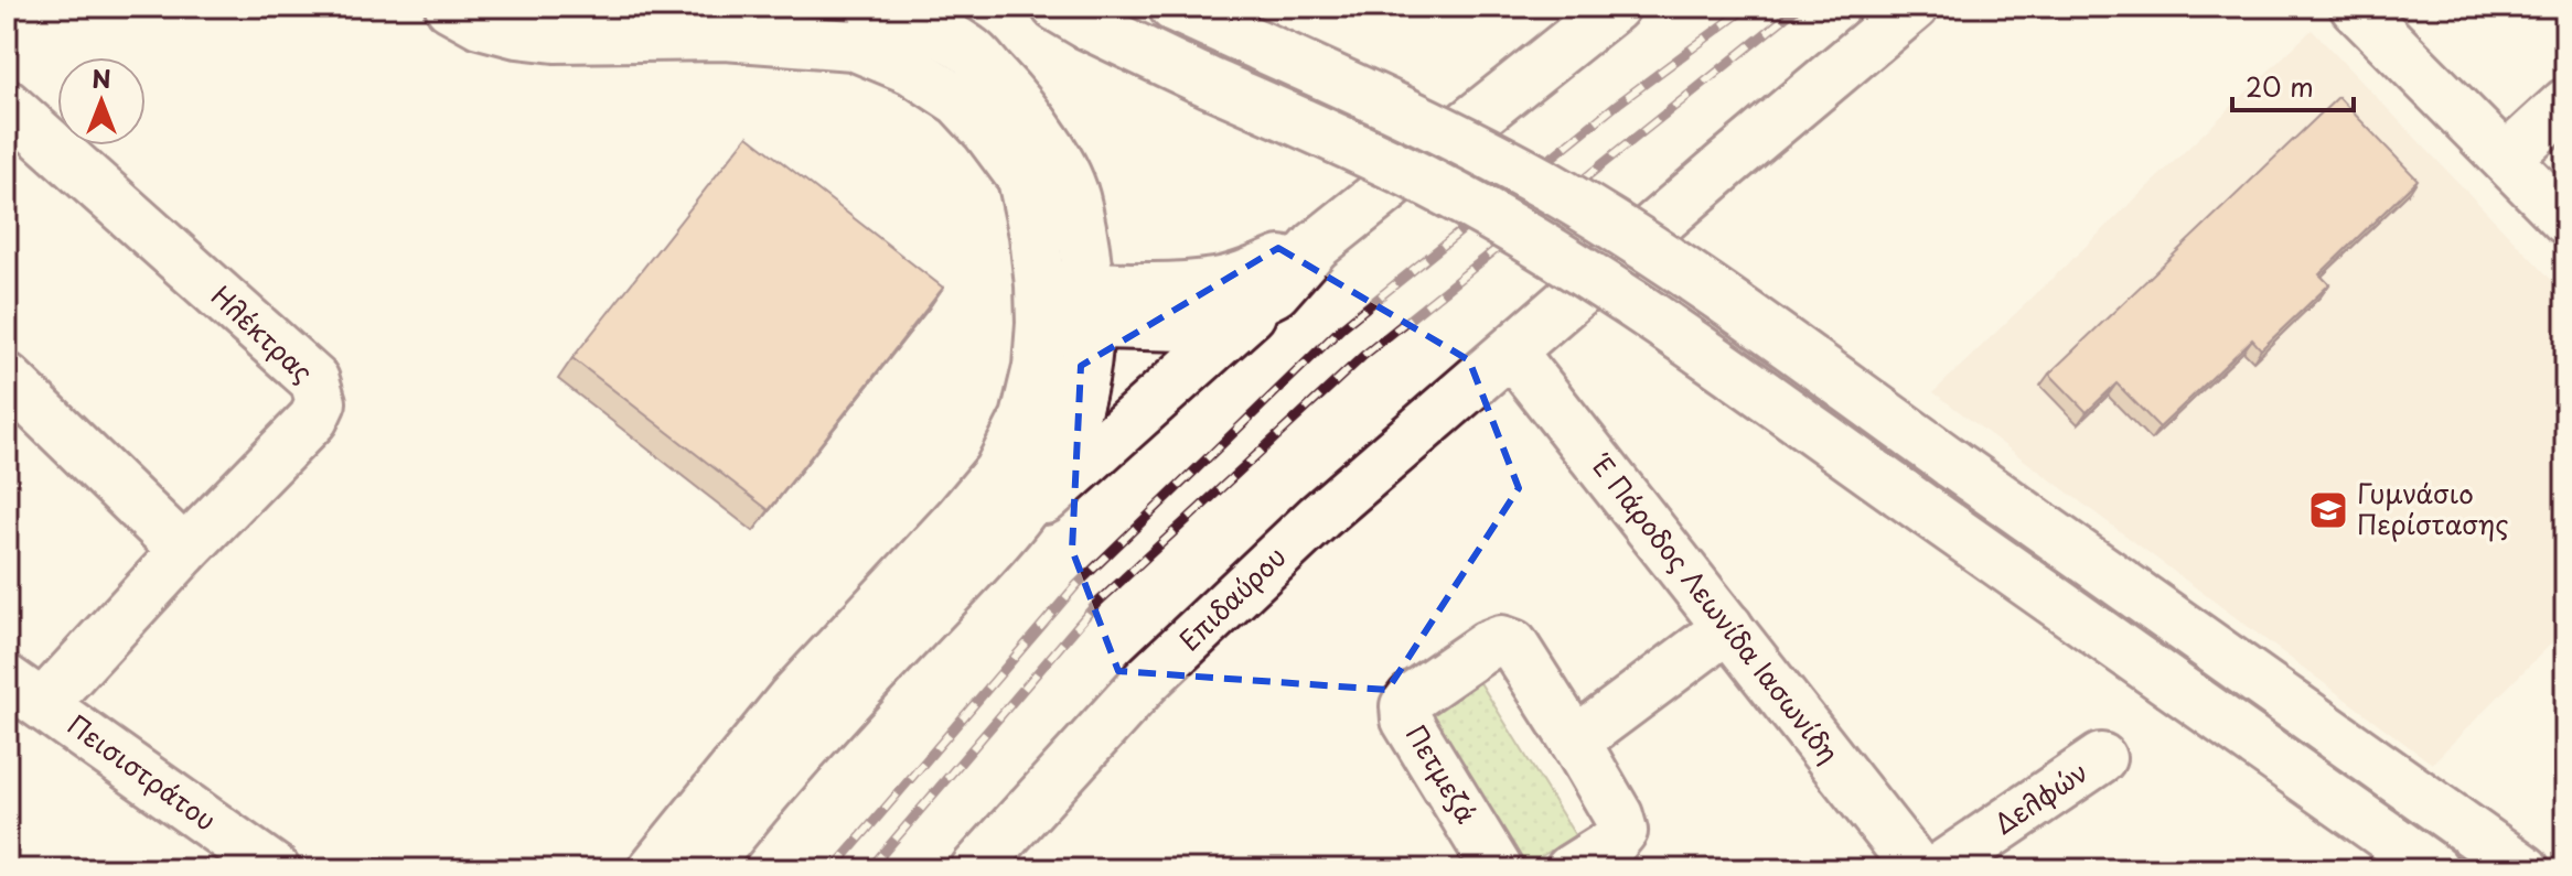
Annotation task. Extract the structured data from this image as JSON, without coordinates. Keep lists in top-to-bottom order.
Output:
{
  "streets": {
    "street": [
      "Ηλέκτρας",
      "Επιδαύρου",
      "Ε΄ Πάροδος Λεωνίδα Ιασωνίδη",
      "Πεισιστράτου",
      "Πετμεζά",
      "Δελφών"
    ]
  },
  "crossings": [
    ["Ηλέκτρας", "Πεισιστράτου"],
    ["Επιδαύρου", "Ε΄ Πάροδος Λεωνίδα Ιασωνίδη"]
  ],
  "places": {
    "school or university": ["Γυμνάσιο Περίστασης"]
  },
  "scale_bar": "20 m",
  "north": "top"
}
